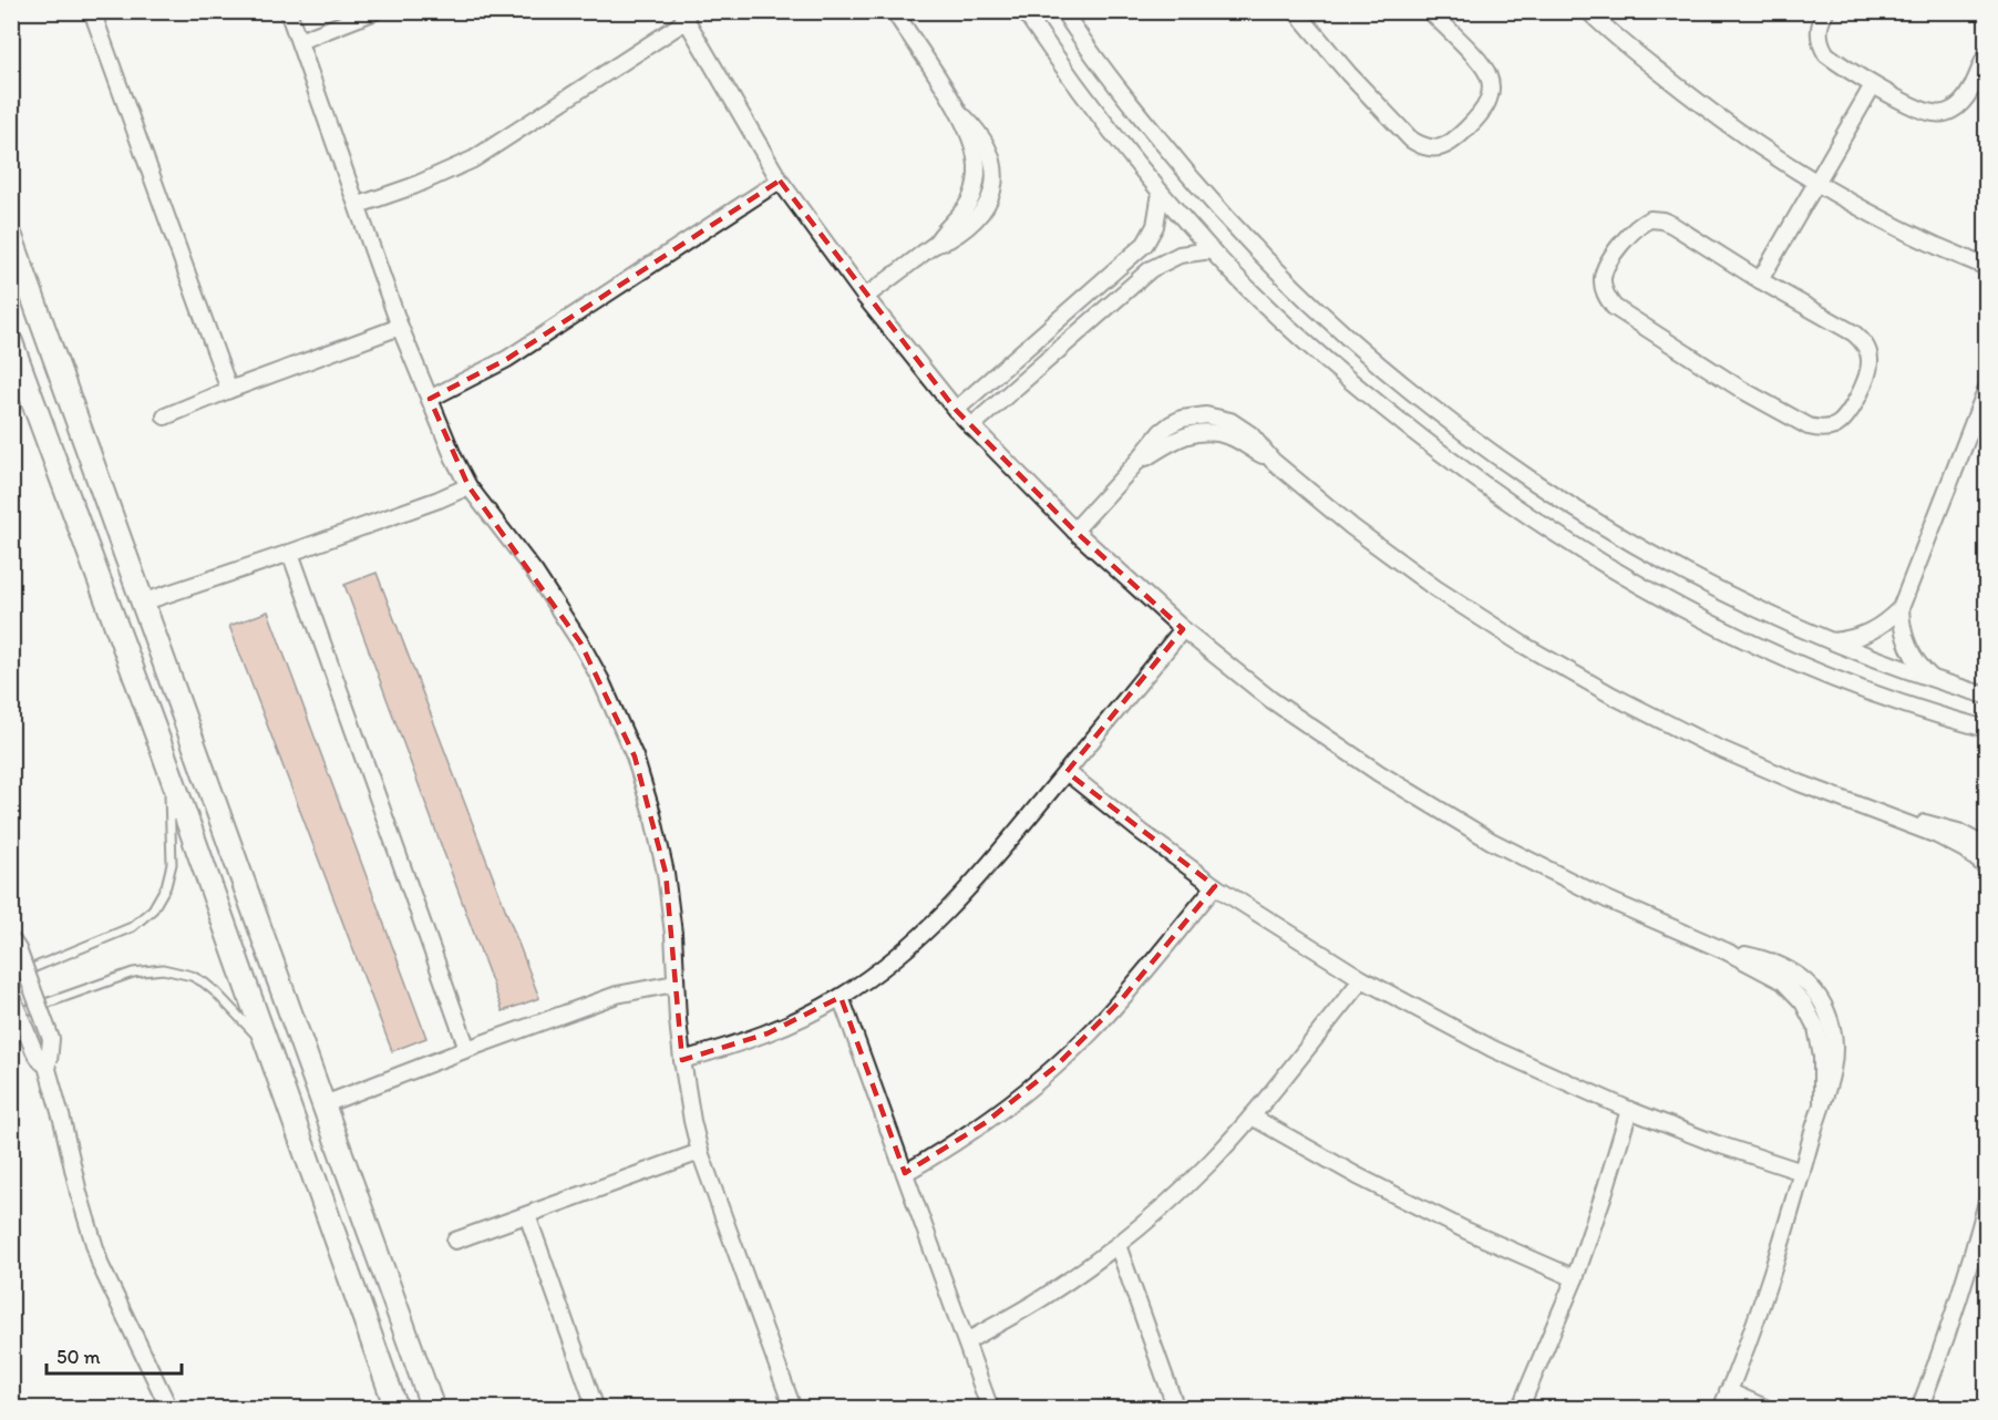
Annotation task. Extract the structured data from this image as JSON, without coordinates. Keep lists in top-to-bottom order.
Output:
{
  "scale_bar": "50 m"
}
